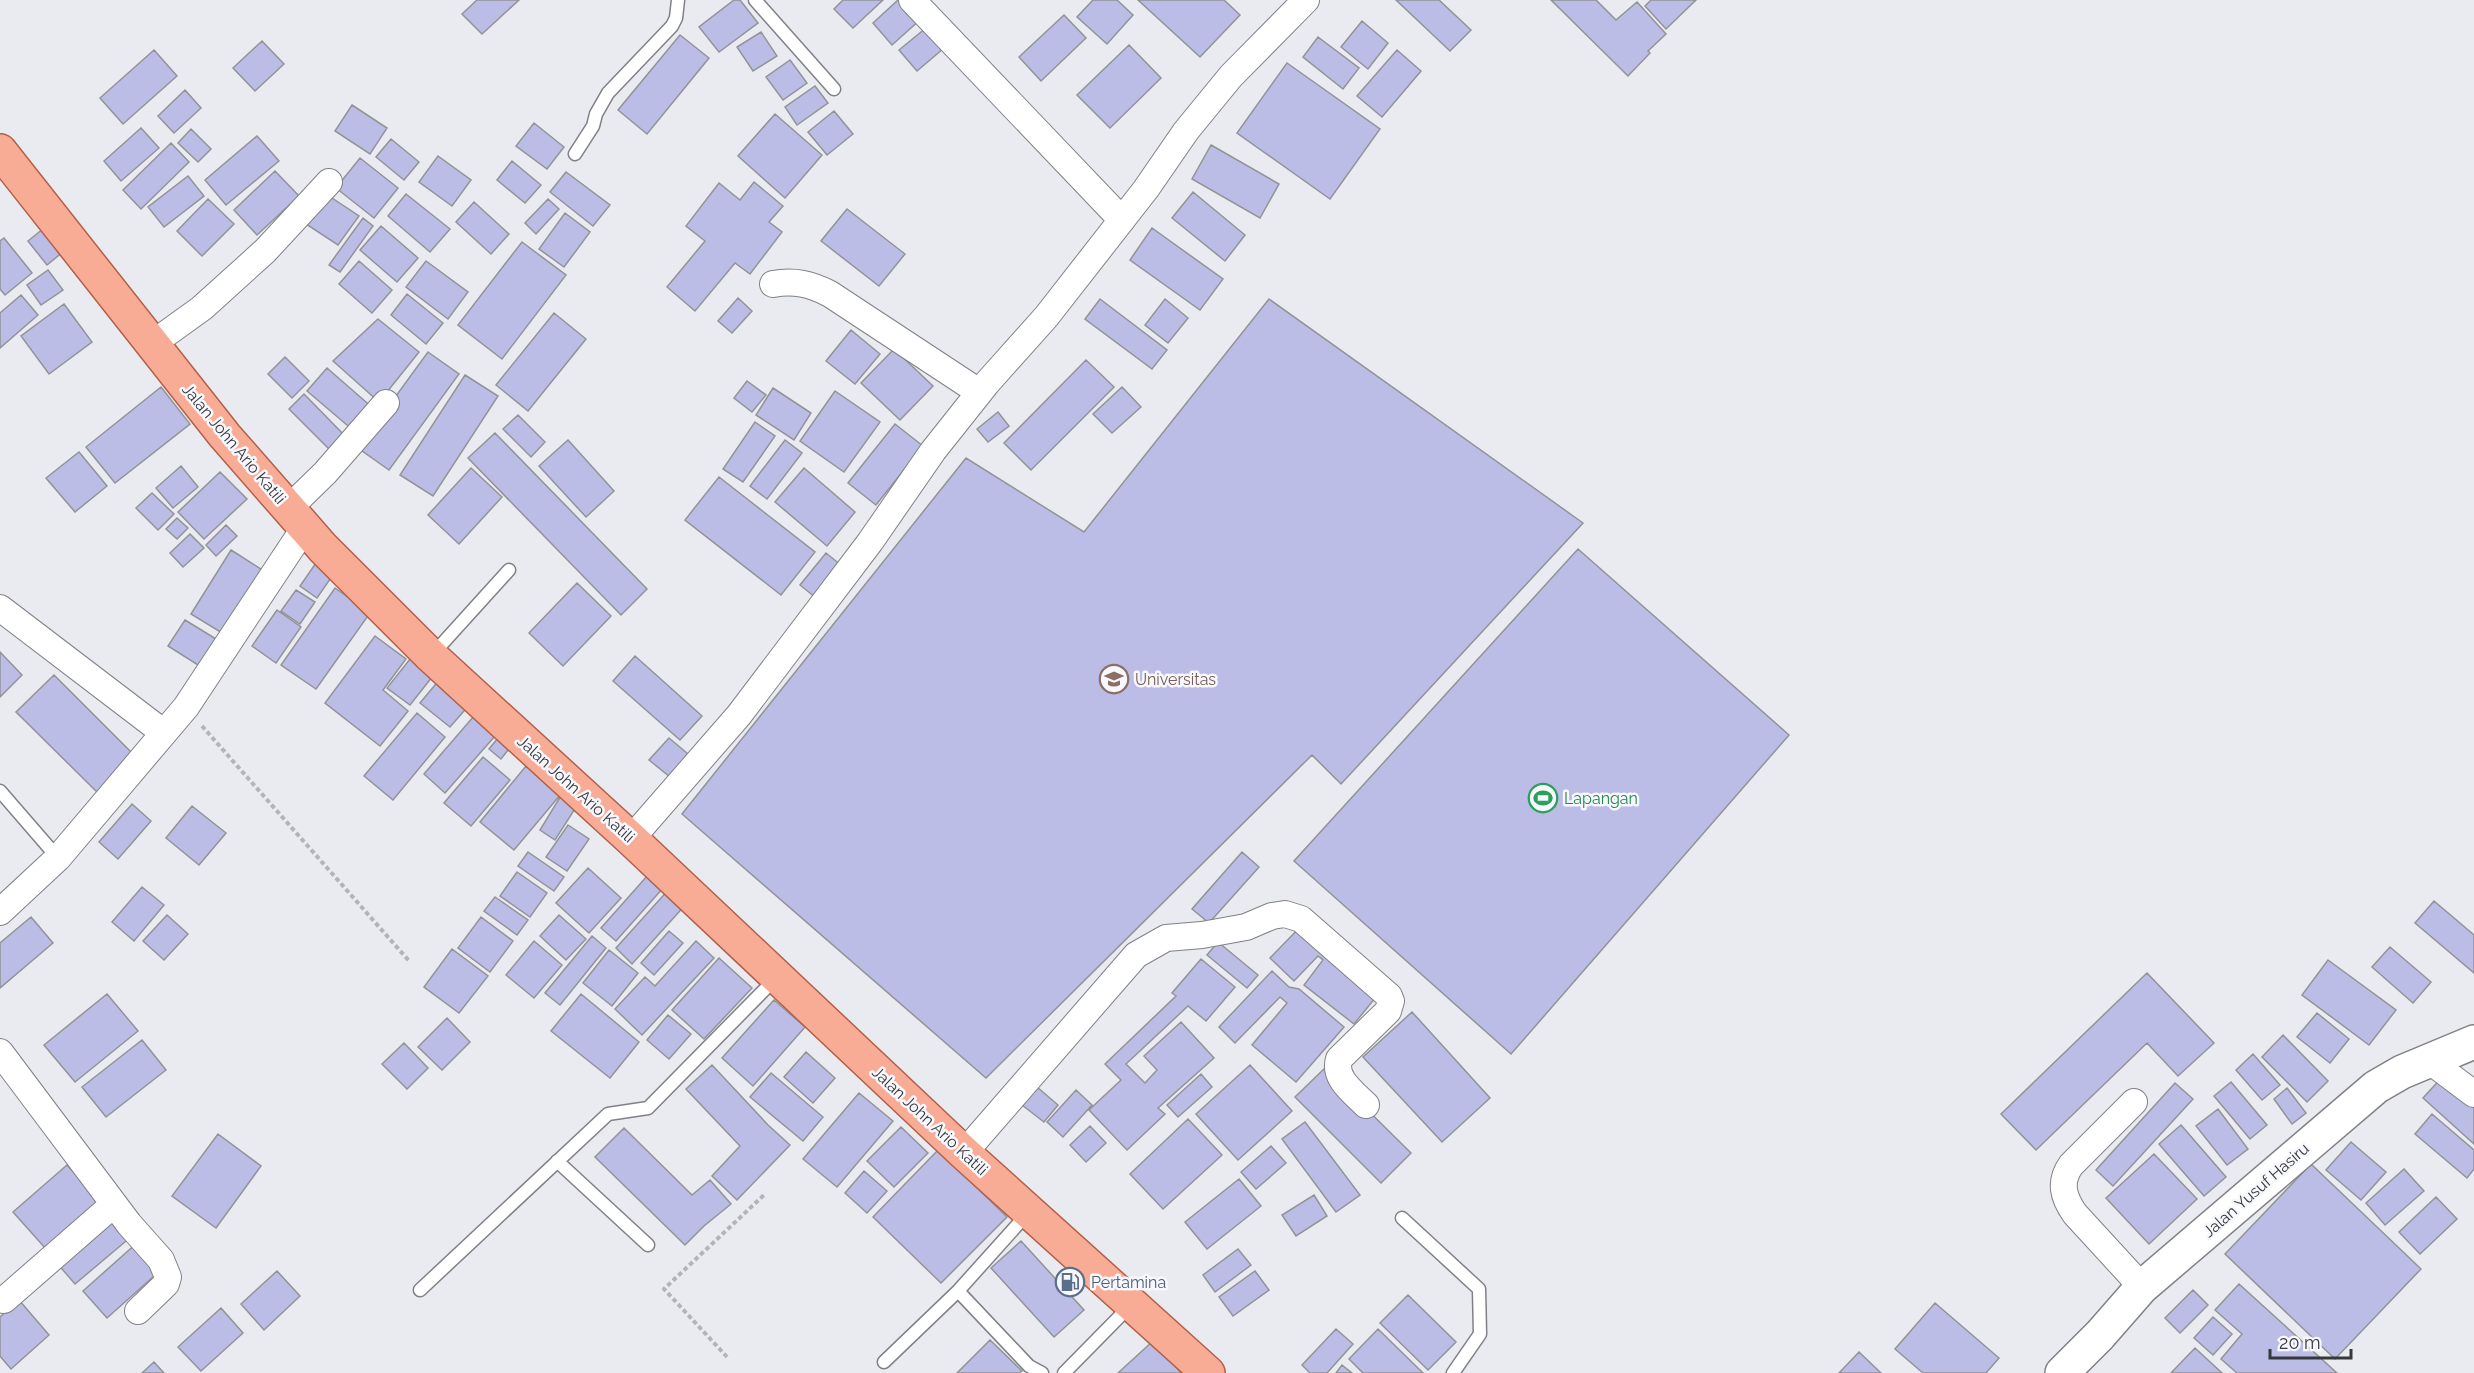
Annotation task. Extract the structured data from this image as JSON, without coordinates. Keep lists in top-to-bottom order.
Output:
{
  "streets": {
    "main road": ["Jalan John Ario Katili", "Jalan Yusuf Hasiru"]
  },
  "places": {
    "school or university": ["Universitas"],
    "sports": ["Lapangan"],
    "fuel station": ["Pertamina"]
  },
  "scale_bar": "20 m"
}
